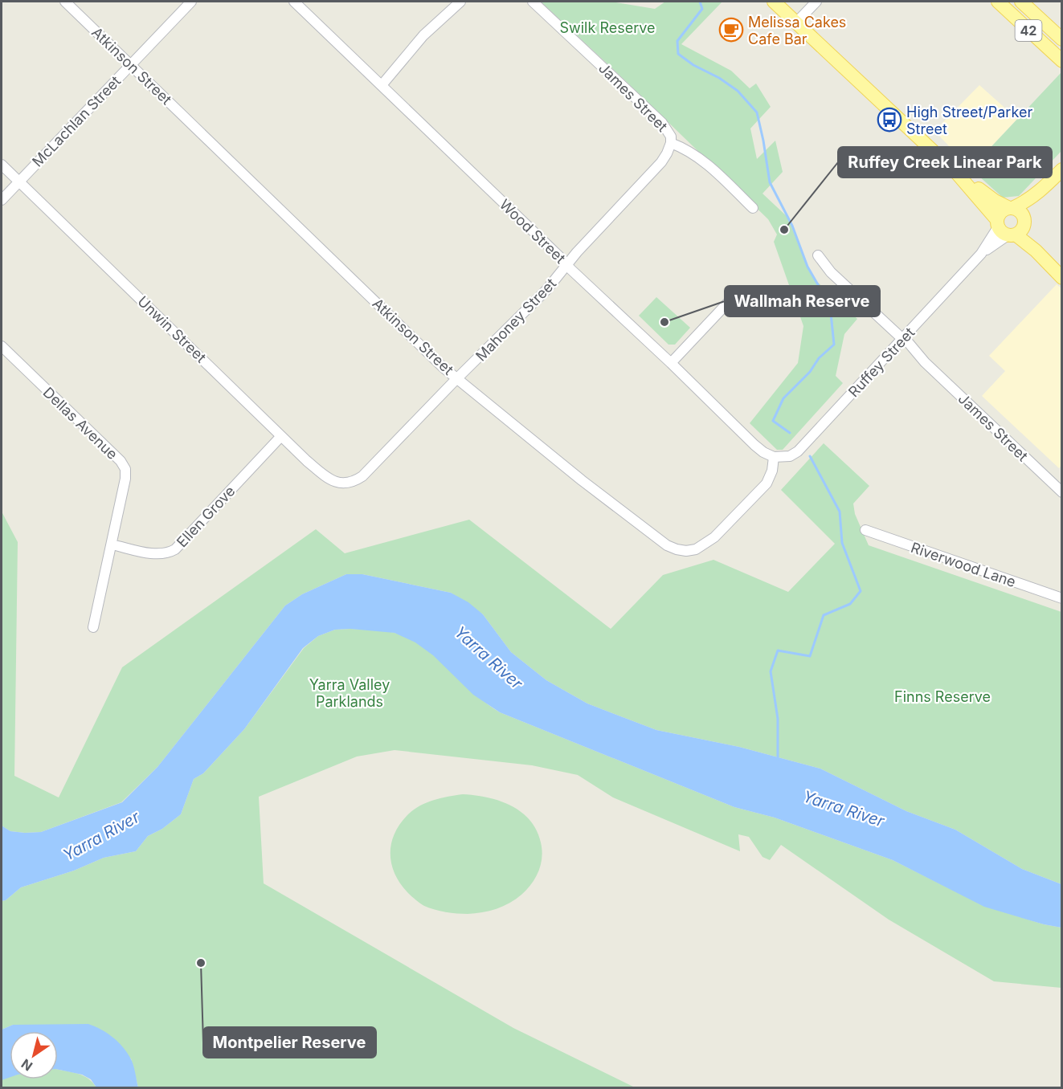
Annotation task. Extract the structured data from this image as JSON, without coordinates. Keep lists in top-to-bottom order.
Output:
{
  "streets": {
    "main road": ["42"],
    "street": [
      "Atkinson Street",
      "James Street",
      "McLachlan Street",
      "Wood Street",
      "Mahoney Street",
      "Unwin Street",
      "Ruffey Street",
      "Dellas Avenue",
      "Ellen Grove",
      "Riverwood Lane"
    ]
  },
  "crossings": [
    ["Atkinson Street", "McLachlan Street"],
    ["Atkinson Street", "Wood Street"],
    ["Atkinson Street", "Mahoney Street"],
    ["Atkinson Street", "Ruffey Street"],
    ["James Street", "Mahoney Street"],
    ["James Street", "Ruffey Street"],
    ["McLachlan Street", "Unwin Street"],
    ["Wood Street", "Mahoney Street"],
    ["Wood Street", "Ruffey Street"],
    ["Mahoney Street", "Unwin Street"],
    ["Unwin Street", "Ellen Grove"],
    ["Dellas Avenue", "Ellen Grove"]
  ],
  "water": ["Yarra River"],
  "parks": ["Swilk Reserve", "Yarra Valley Parklands", "Finns Reserve"],
  "places": {
    "cafe": ["Melissa Cakes Cafe Bar"],
    "bus stop": ["High Street/Parker Street"],
    "other": ["Ruffey Creek Linear Park", "Wallmah Reserve", "Montpelier Reserve"]
  },
  "north": "bottom left"
}
